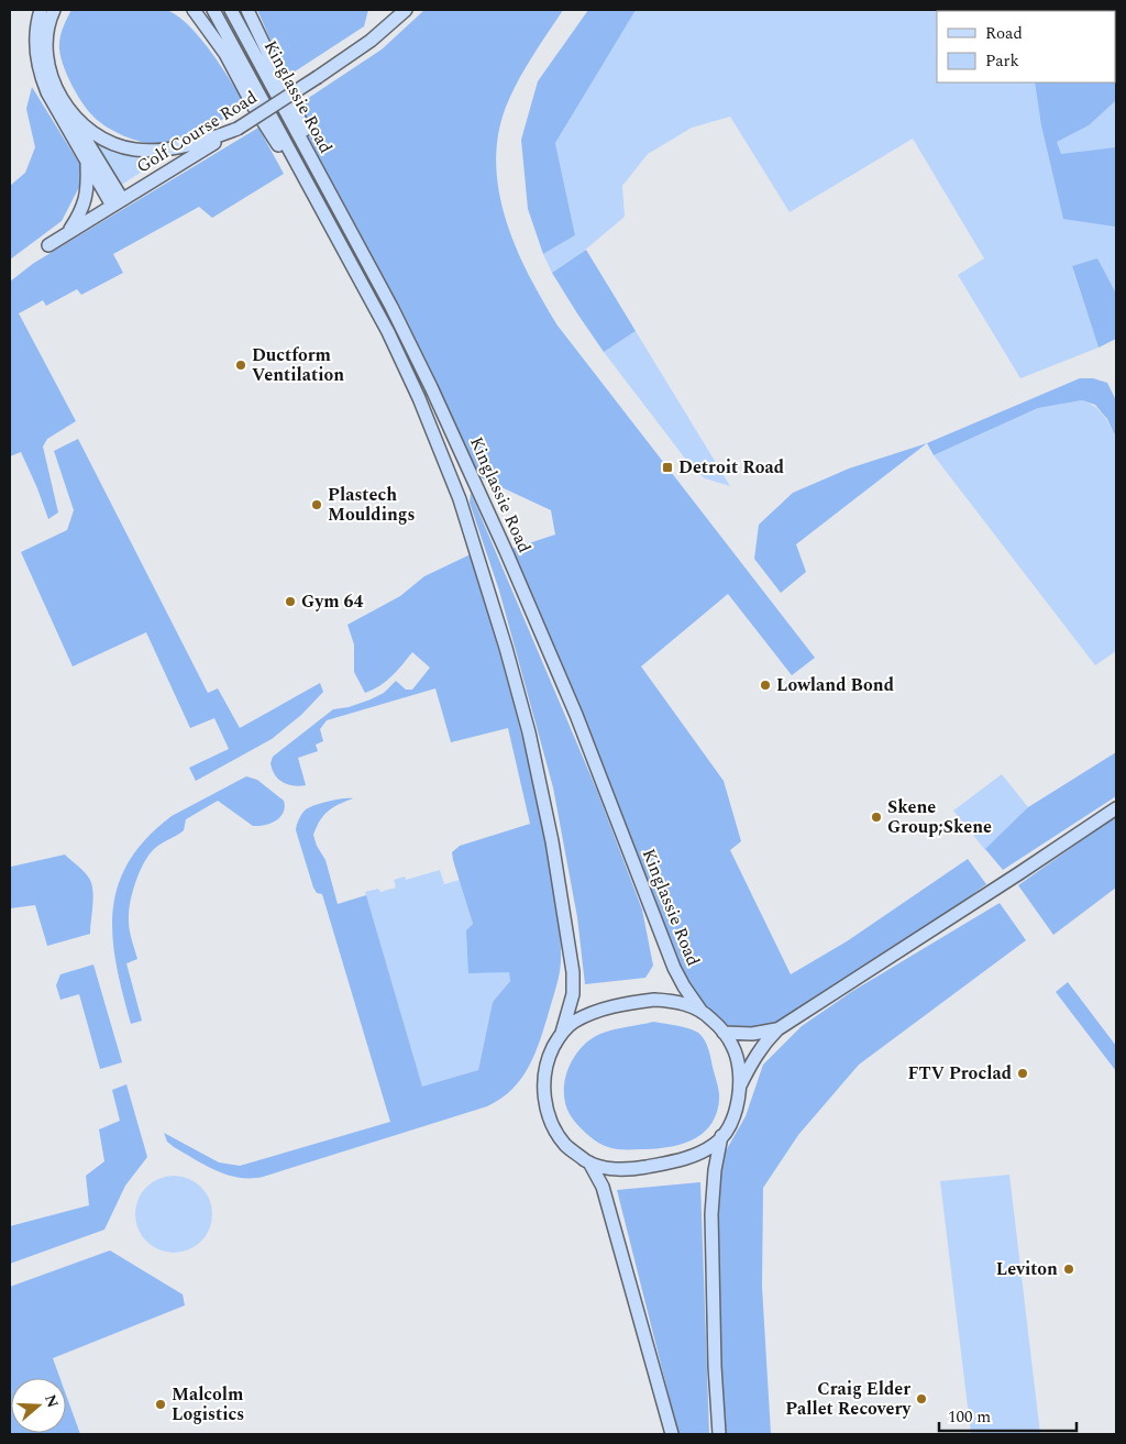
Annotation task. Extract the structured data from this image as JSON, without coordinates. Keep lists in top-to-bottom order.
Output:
{
  "streets": {
    "main road": ["Kinglassie Road", "Golf Course Road"]
  },
  "places": {
    "other": [
      "Ductform Ventilation",
      "Plastech Mouldings",
      "Gym 64",
      "Lowland Bond",
      "Skene Group;Skene",
      "FTV Proclad",
      "Leviton",
      "Craig Elder Pallet Recovery",
      "Malcolm Logistics"
    ],
    "transit": ["Detroit Road"]
  },
  "legend": ["Road", "Park"],
  "scale_bar": "100 m",
  "north": "right"
}
